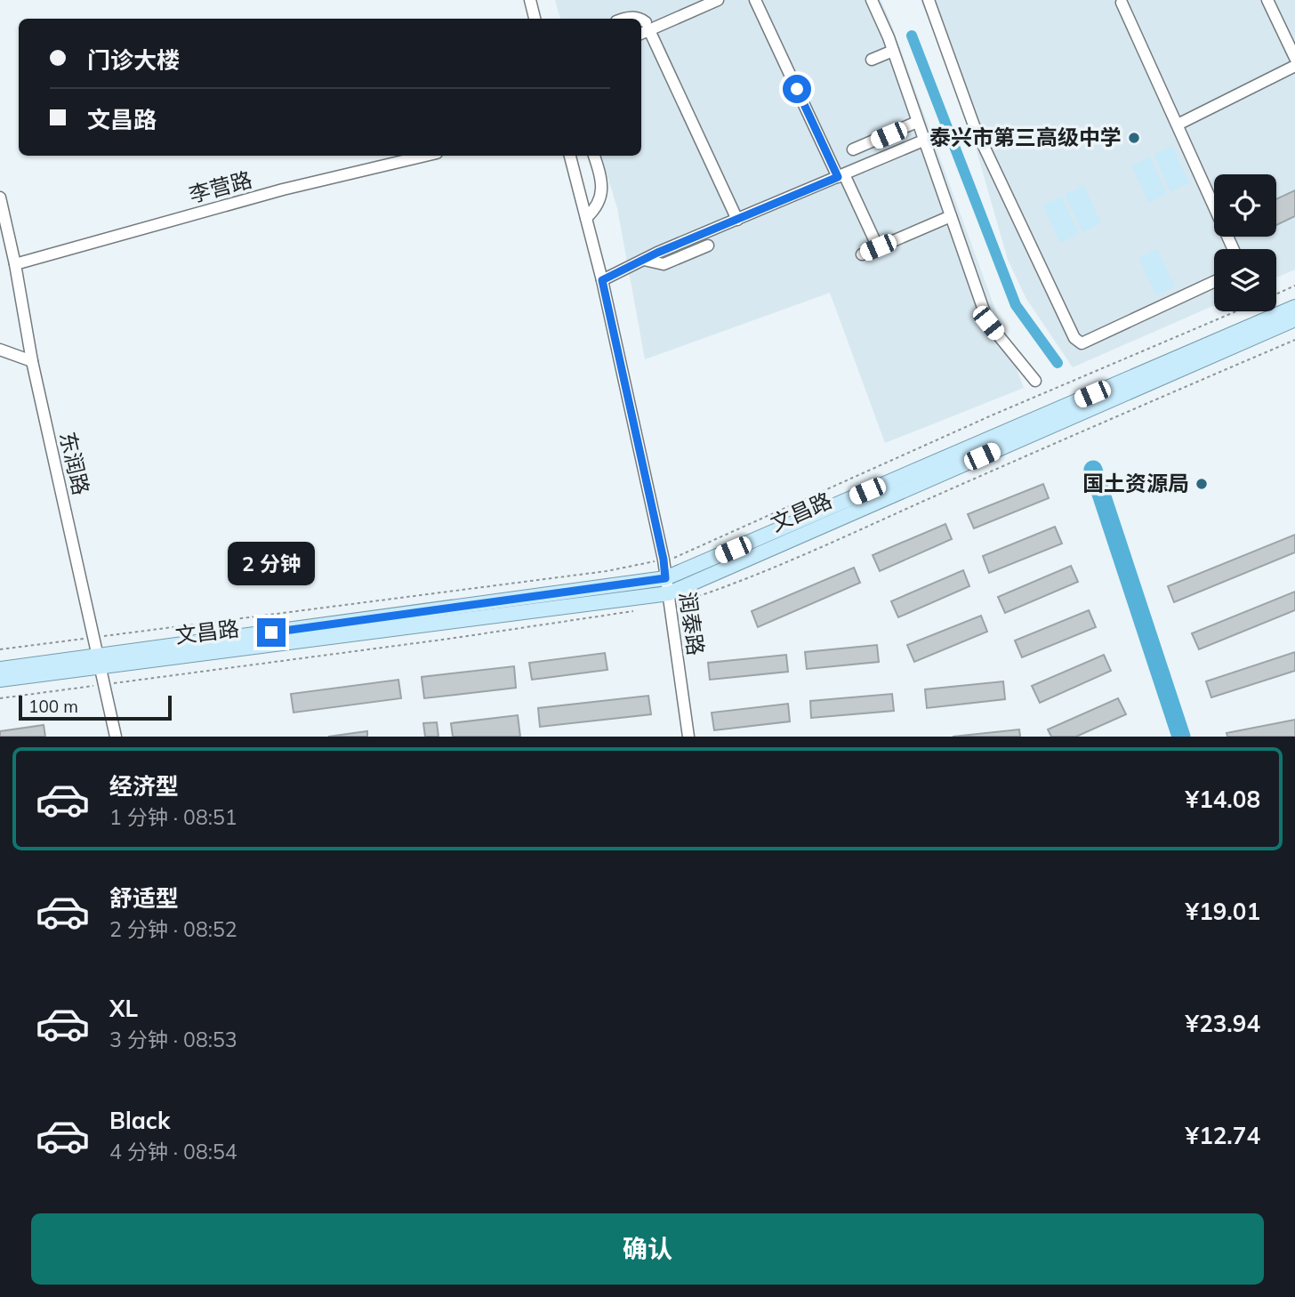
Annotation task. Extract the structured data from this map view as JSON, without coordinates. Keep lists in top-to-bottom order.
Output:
{
  "streets": {
    "main road": ["文昌路"],
    "street": ["李营路", "东润路", "润泰路"]
  },
  "crossings": [
    ["李营路", "东润路"],
    ["东润路", "文昌路"],
    ["文昌路", "润泰路"]
  ],
  "places": ["泰兴市第三高级中学", "国土资源局"],
  "scale_bar": "100 m",
  "page": {
    "banner": ["门诊大楼", "文昌路"],
    "bubble": "2 分钟",
    "scale": "100 m",
    "list": [
      {
        "name": "经济型",
        "note": "1 分钟 · 08:51",
        "value": "¥14.08"
      },
      {
        "name": "舒适型",
        "note": "2 分钟 · 08:52",
        "value": "¥19.01"
      },
      {
        "name": "XL",
        "note": "3 分钟 · 08:53",
        "value": "¥23.94"
      },
      {
        "name": "Black",
        "note": "4 分钟 · 08:54",
        "value": "¥12.74"
      }
    ],
    "buttons": "确认"
  }
}
